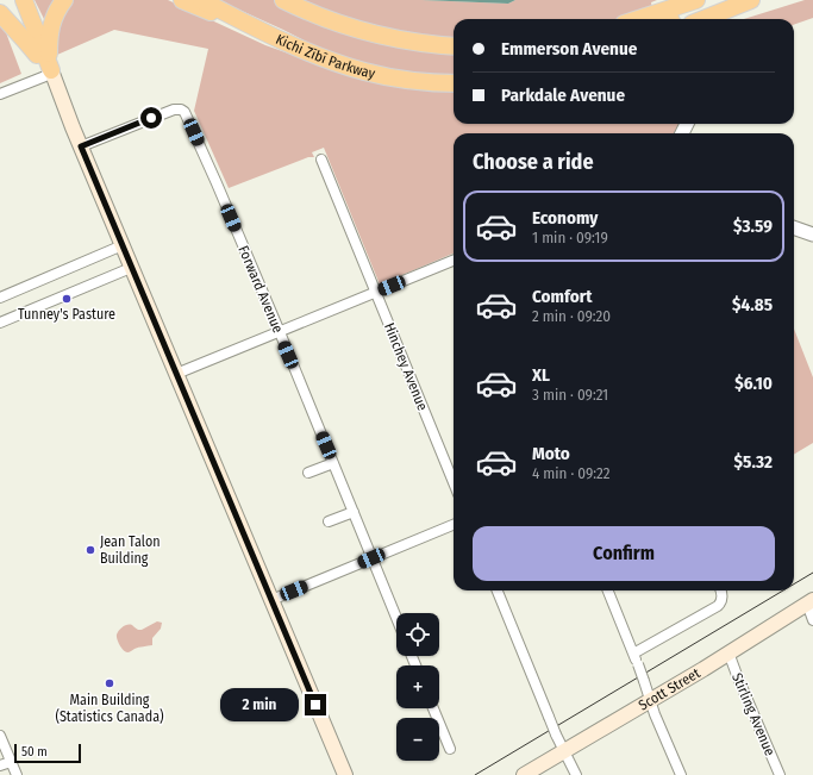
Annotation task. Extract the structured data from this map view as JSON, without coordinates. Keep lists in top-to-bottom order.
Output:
{
  "streets": {
    "highway": ["Kichi Zībī Parkway"],
    "main road": ["Scott Street"],
    "street": ["Forward Avenue", "Hinchey Avenue", "Stirling Avenue"]
  },
  "crossings": [
    ["Scott Street", "Stirling Avenue"]
  ],
  "places": ["Tunney's Pasture", "Jean Talon Building", "Main Building (Statistics Canada)"],
  "scale_bar": "50 m",
  "page": {
    "banner": ["Emmerson Avenue", "Parkdale Avenue"],
    "heading": "Choose a ride",
    "list": [
      {
        "name": "Economy",
        "note": "1 min · 09:19",
        "value": "$3.59"
      },
      {
        "name": "Comfort",
        "note": "2 min · 09:20",
        "value": "$4.85"
      },
      {
        "name": "XL",
        "note": "3 min · 09:21",
        "value": "$6.10"
      },
      {
        "name": "Moto",
        "note": "4 min · 09:22",
        "value": "$5.32"
      }
    ],
    "buttons": "Confirm",
    "map_buttons": ["+", "−"],
    "bubble": "2 min",
    "scale": "50 m"
  }
}
